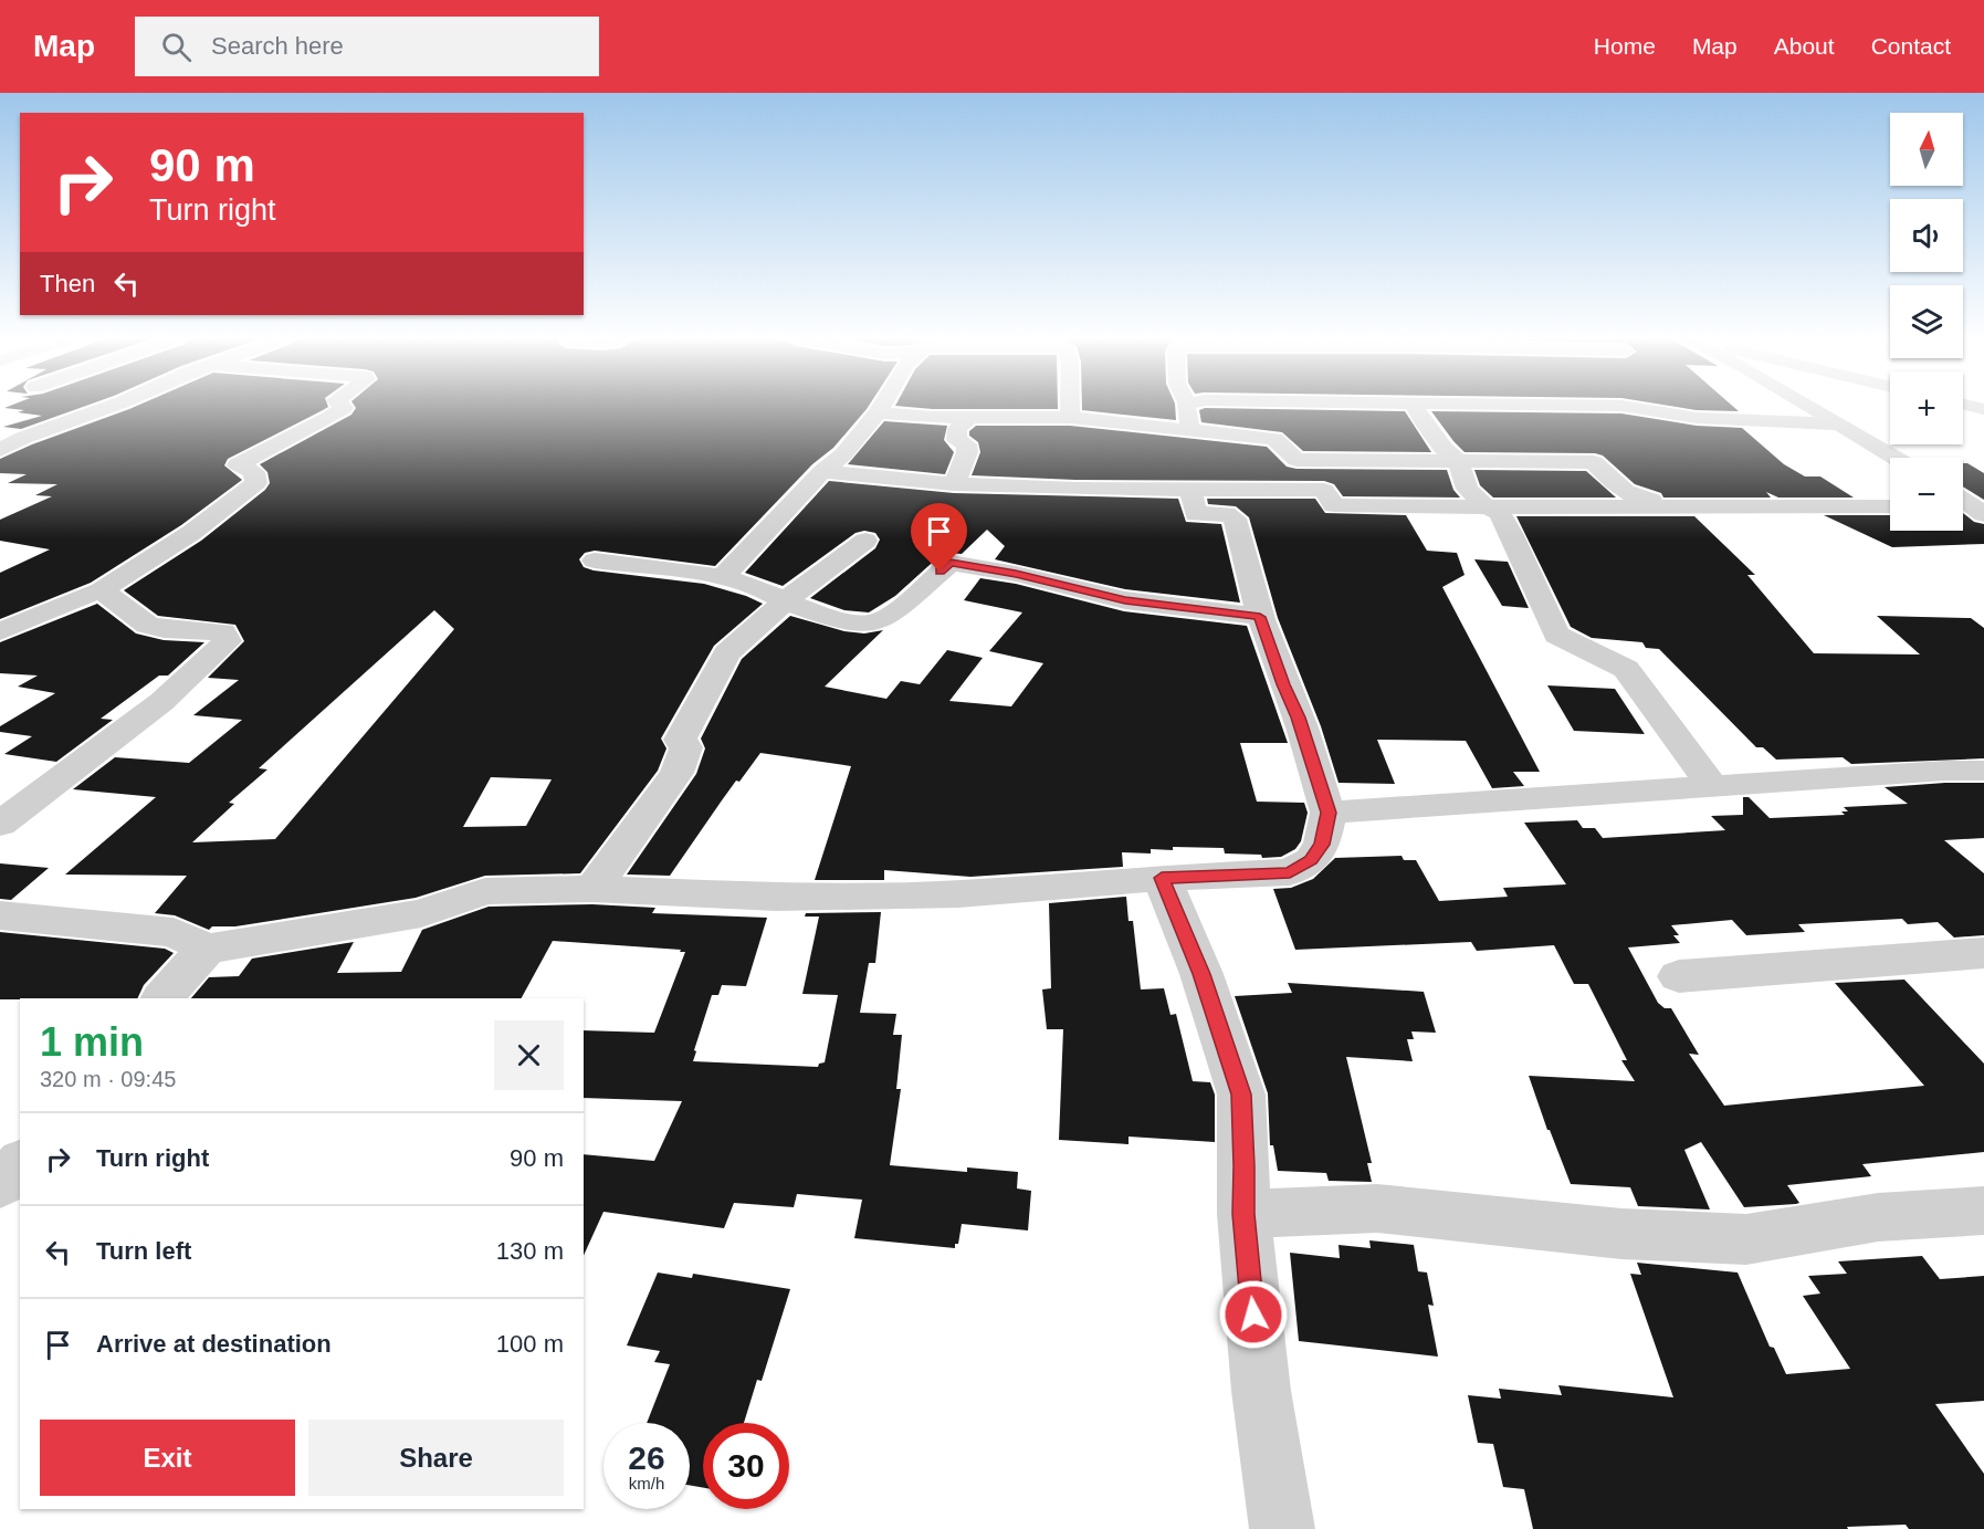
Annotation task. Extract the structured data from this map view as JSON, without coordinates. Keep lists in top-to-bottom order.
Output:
{
  "north": "top",
  "page": {
    "header": "Map",
    "search": "Search here",
    "nav": [
      "Home",
      "Map",
      "About",
      "Contact"
    ],
    "map_buttons": ["+", "−"],
    "turn": ["90 m", "Turn right"],
    "then": "Then",
    "heading": ["1 min", "320 m · 09:45"],
    "list": [
      {
        "name": "Turn right",
        "value": "90 m"
      },
      {
        "name": "Turn left",
        "value": "130 m"
      },
      {
        "name": "Arrive at destination",
        "value": "100 m"
      }
    ],
    "buttons": ["Exit", "Share"],
    "speed": "26 km/h",
    "limit": "30"
  }
}
